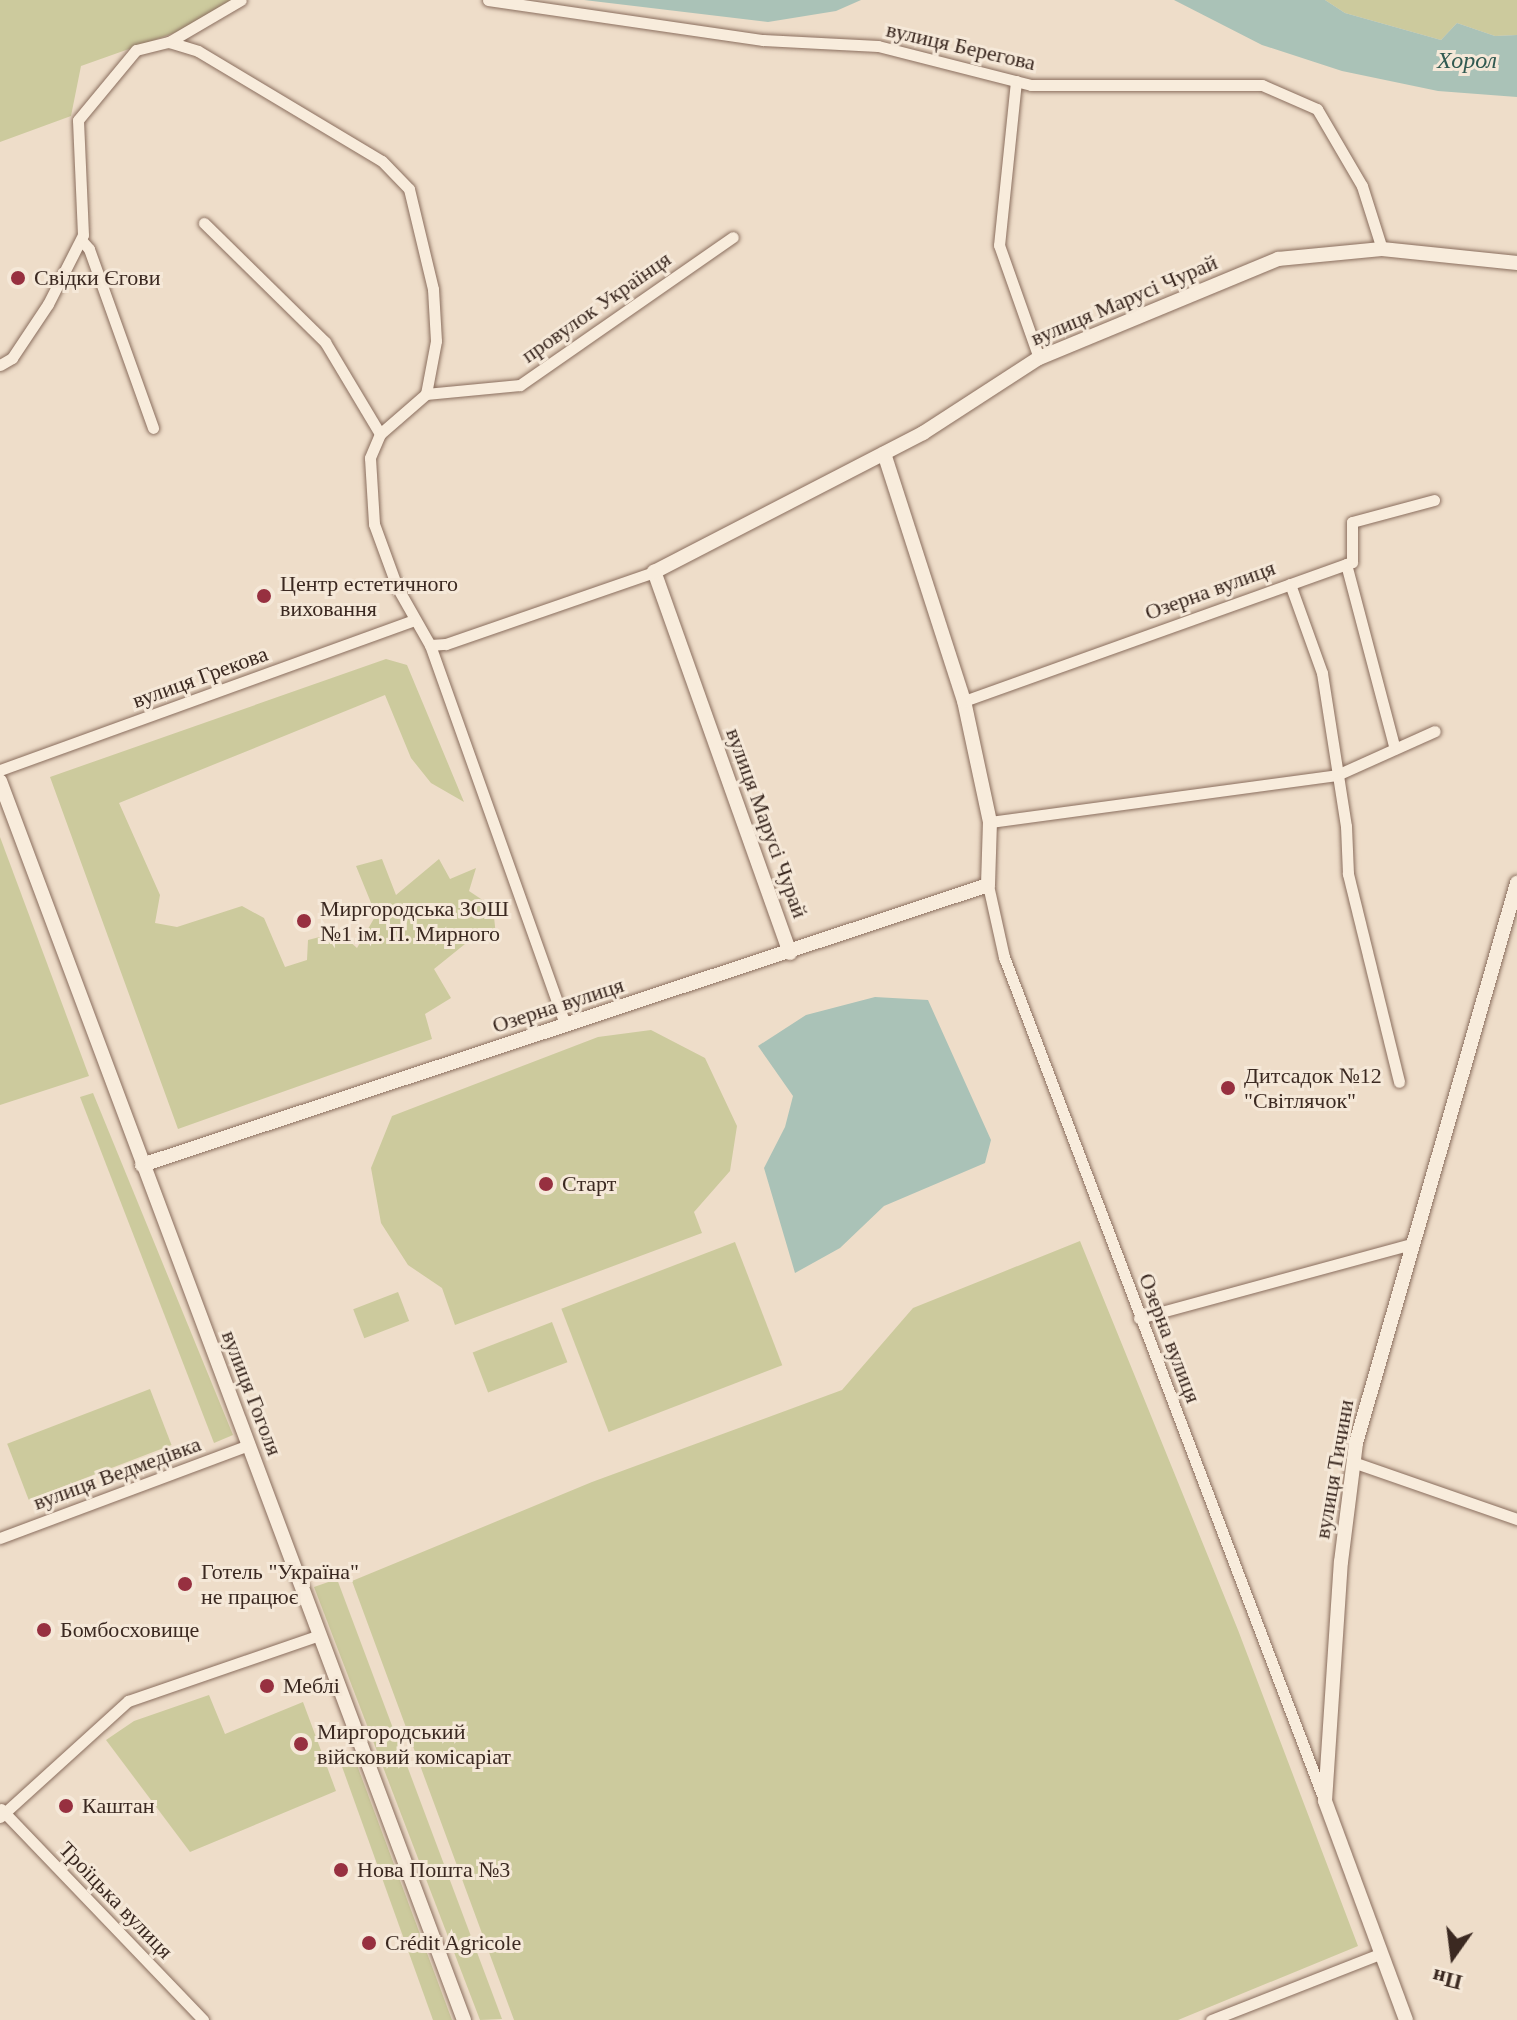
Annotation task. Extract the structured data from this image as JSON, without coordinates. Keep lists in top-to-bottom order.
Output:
{
  "streets": {
    "street": [
      "вулиця Берегова",
      "вулиця Марусі Чурай",
      "провулок Українця",
      "Озерна вулиця",
      "вулиця Грекова",
      "вулиця Гоголя",
      "вулиця Тичини",
      "вулиця Ведмедівка",
      "Троїцька вулиця"
    ]
  },
  "crossings": [
    ["вулиця Берегова", "вулиця Марусі Чурай"],
    ["вулиця Марусі Чурай", "Озерна вулиця"],
    ["Озерна вулиця", "вулиця Гоголя"],
    ["Озерна вулиця", "вулиця Тичини"],
    ["вулиця Гоголя", "вулиця Ведмедівка"]
  ],
  "water": ["Хорол"],
  "places": [
    "Свідки Єгови",
    "Центр естетичного виховання",
    "Миргородська ЗОШ №1 ім. П. Мирного",
    "Дитсадок №12 \"Світлячок\"",
    "Старт",
    "Готель \"Україна\" не працює",
    "Бомбосховище",
    "Меблі",
    "Миргородський війсковий комісаріат",
    "Каштан",
    "Нова Пошта №3",
    "Crédit Agricole"
  ],
  "north": "bottom"
}
